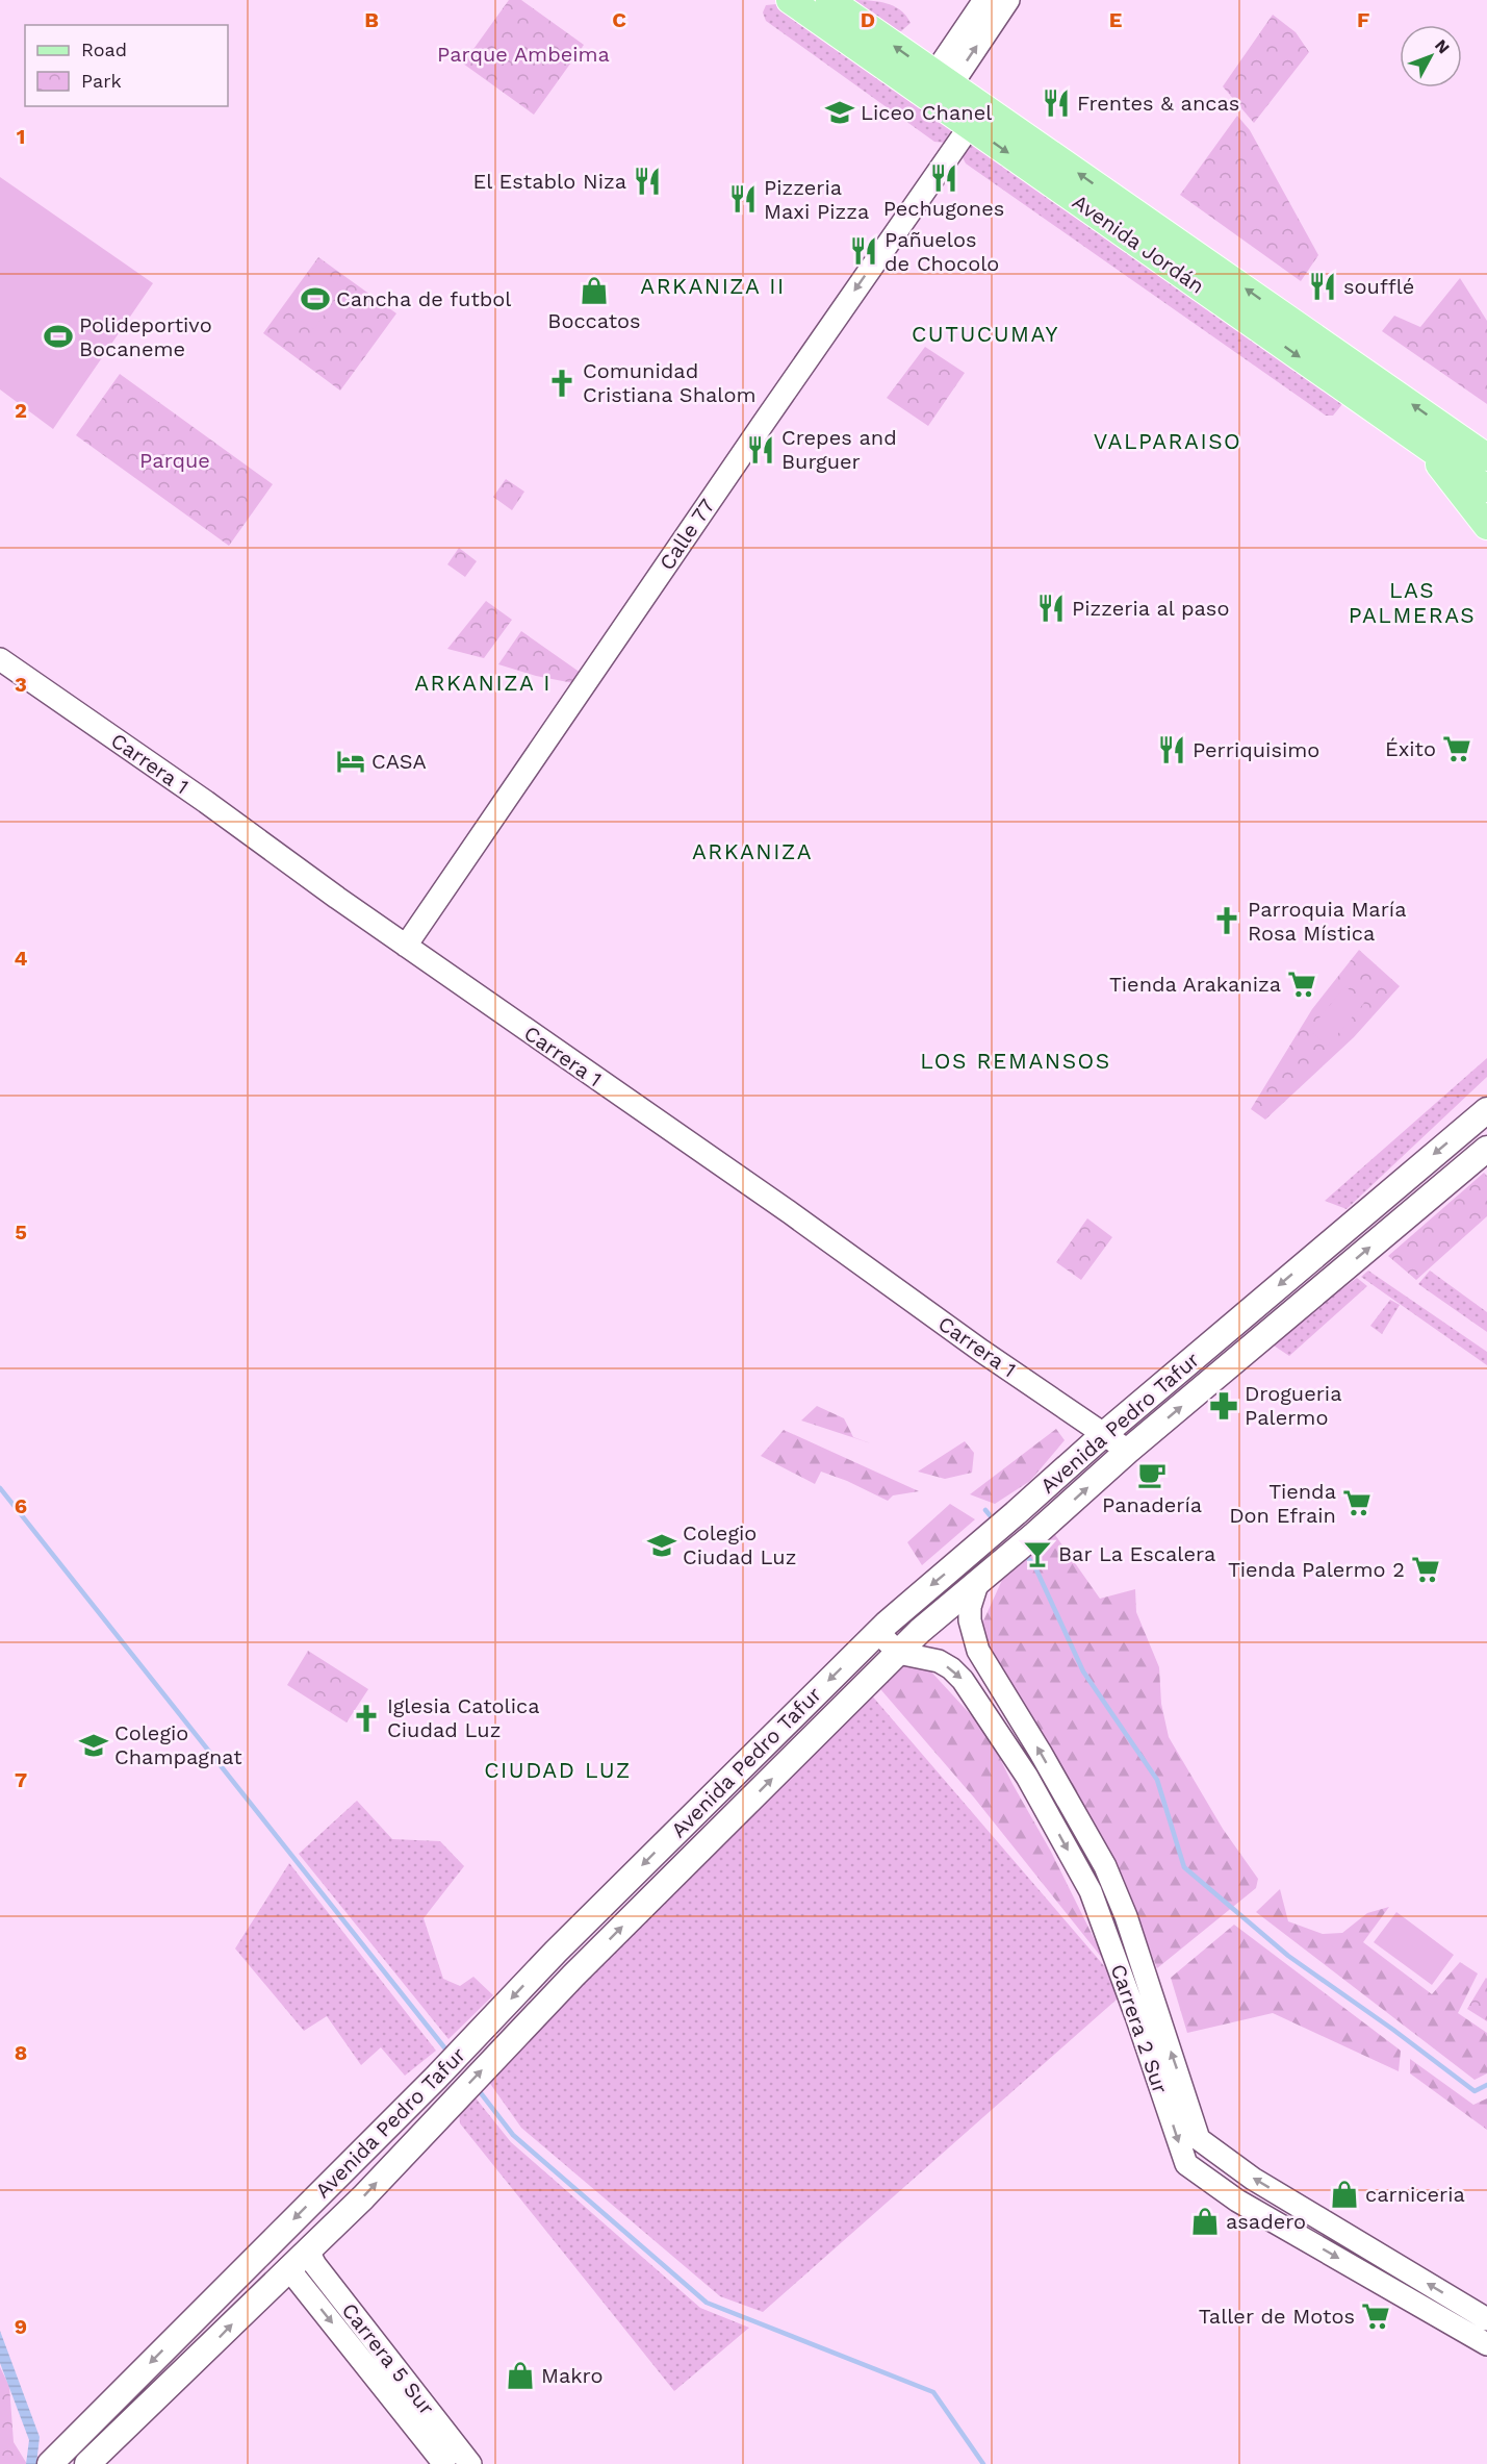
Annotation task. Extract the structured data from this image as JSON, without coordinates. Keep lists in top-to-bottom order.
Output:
{
  "streets": {
    "main road": ["Avenida Jordán", "Avenida Pedro Tafur"],
    "street": [
      "Calle 77",
      "Carrera 1",
      "Carrera 2 Sur",
      "Carrera 5 Sur"
    ]
  },
  "crossings": [
    ["Avenida Jordán", "Calle 77"],
    ["Calle 77", "Carrera 1"],
    ["Carrera 1", "Avenida Pedro Tafur"],
    ["Avenida Pedro Tafur", "Carrera 2 Sur"],
    ["Avenida Pedro Tafur", "Carrera 5 Sur"]
  ],
  "one_way": ["Calle 77"],
  "districts": [
    "ARKANIZA II",
    "CUTUCUMAY",
    "VALPARAISO",
    "LAS PALMERAS",
    "ARKANIZA I",
    "ARKANIZA",
    "LOS REMANSOS",
    "CIUDAD LUZ"
  ],
  "parks": ["Parque Ambeima", "Parque"],
  "places": {
    "restaurant": [
      "Frentes & ancas",
      "Pechugones",
      "El Establo Niza",
      "Pizzeria Maxi Pizza",
      "Pañuelos de Chocolo",
      "soufflé",
      "Crepes and Burguer",
      "Pizzeria al paso",
      "Perriquisimo"
    ],
    "school or university": ["Liceo Chanel", "Colegio Ciudad Luz", "Colegio Champagnat"],
    "shop": [
      "Boccatos",
      "carniceria",
      "asadero",
      "Makro"
    ],
    "sports": ["Cancha de futbol", "Polideportivo Bocaneme"],
    "church": ["Comunidad Cristiana Shalom", "Parroquia María Rosa Mística", "Iglesia Catolica Ciudad Luz"],
    "supermarket": [
      "Éxito",
      "Tienda Arakaniza",
      "Tienda Don Efrain",
      "Tienda Palermo 2",
      "Taller de Motos"
    ],
    "hotel": ["CASA"],
    "pharmacy": ["Drogueria Palermo"],
    "cafe": ["Panadería"],
    "bar": ["Bar La Escalera"]
  },
  "legend": ["Road", "Park"],
  "north": "top right",
  "grid": {
    "columns": [
      "B",
      "C",
      "D",
      "E",
      "F"
    ],
    "rows": [
      "1",
      "2",
      "3",
      "4",
      "5",
      "6",
      "7",
      "8",
      "9"
    ]
  }
}
